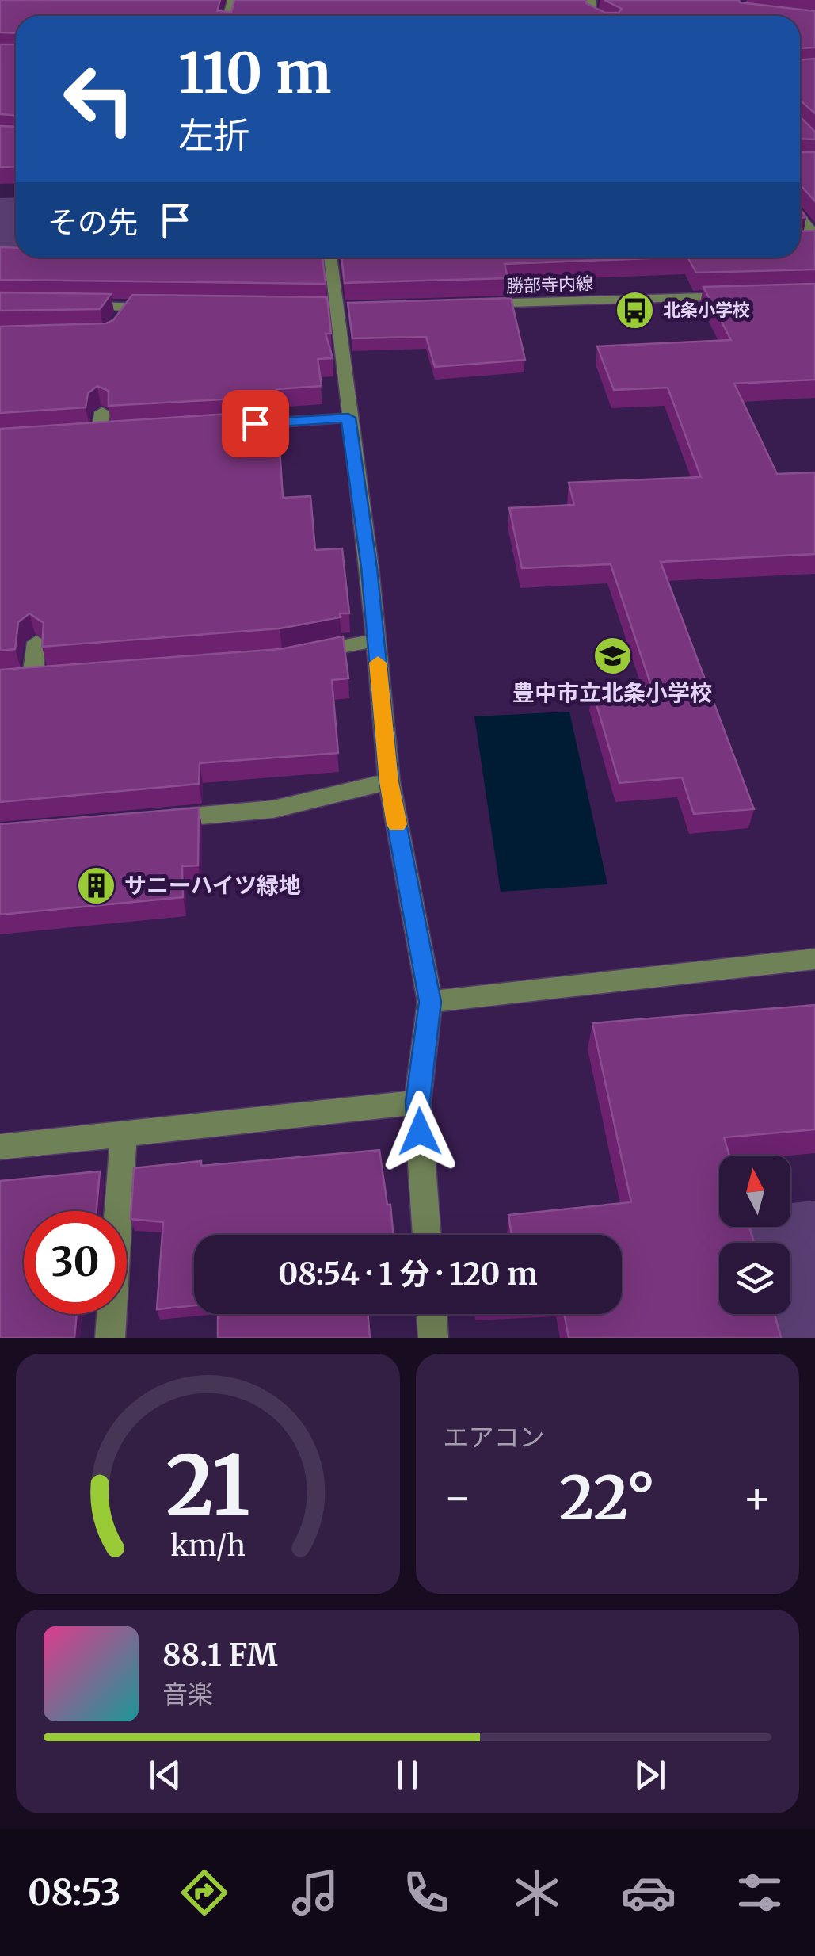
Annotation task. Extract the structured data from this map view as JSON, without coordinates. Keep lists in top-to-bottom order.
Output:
{
  "streets": {
    "street": ["勝部寺内線"]
  },
  "places": {
    "bus stop": ["北条小学校"],
    "school or university": ["豊中市立北条小学校"],
    "building": ["サニーハイツ緑地"]
  },
  "north": "top",
  "page": {
    "turn": ["110 m", "左折"],
    "then": "その先",
    "limit": "30",
    "trip": "08:54 · 1 分 · 120 m",
    "tile": "エアコン",
    "heat": ["−", "22°", "+"],
    "song": ["88.1 FM", "音楽"],
    "tabs": "08:53",
    "gauge": ["21", "km/h"]
  }
}
